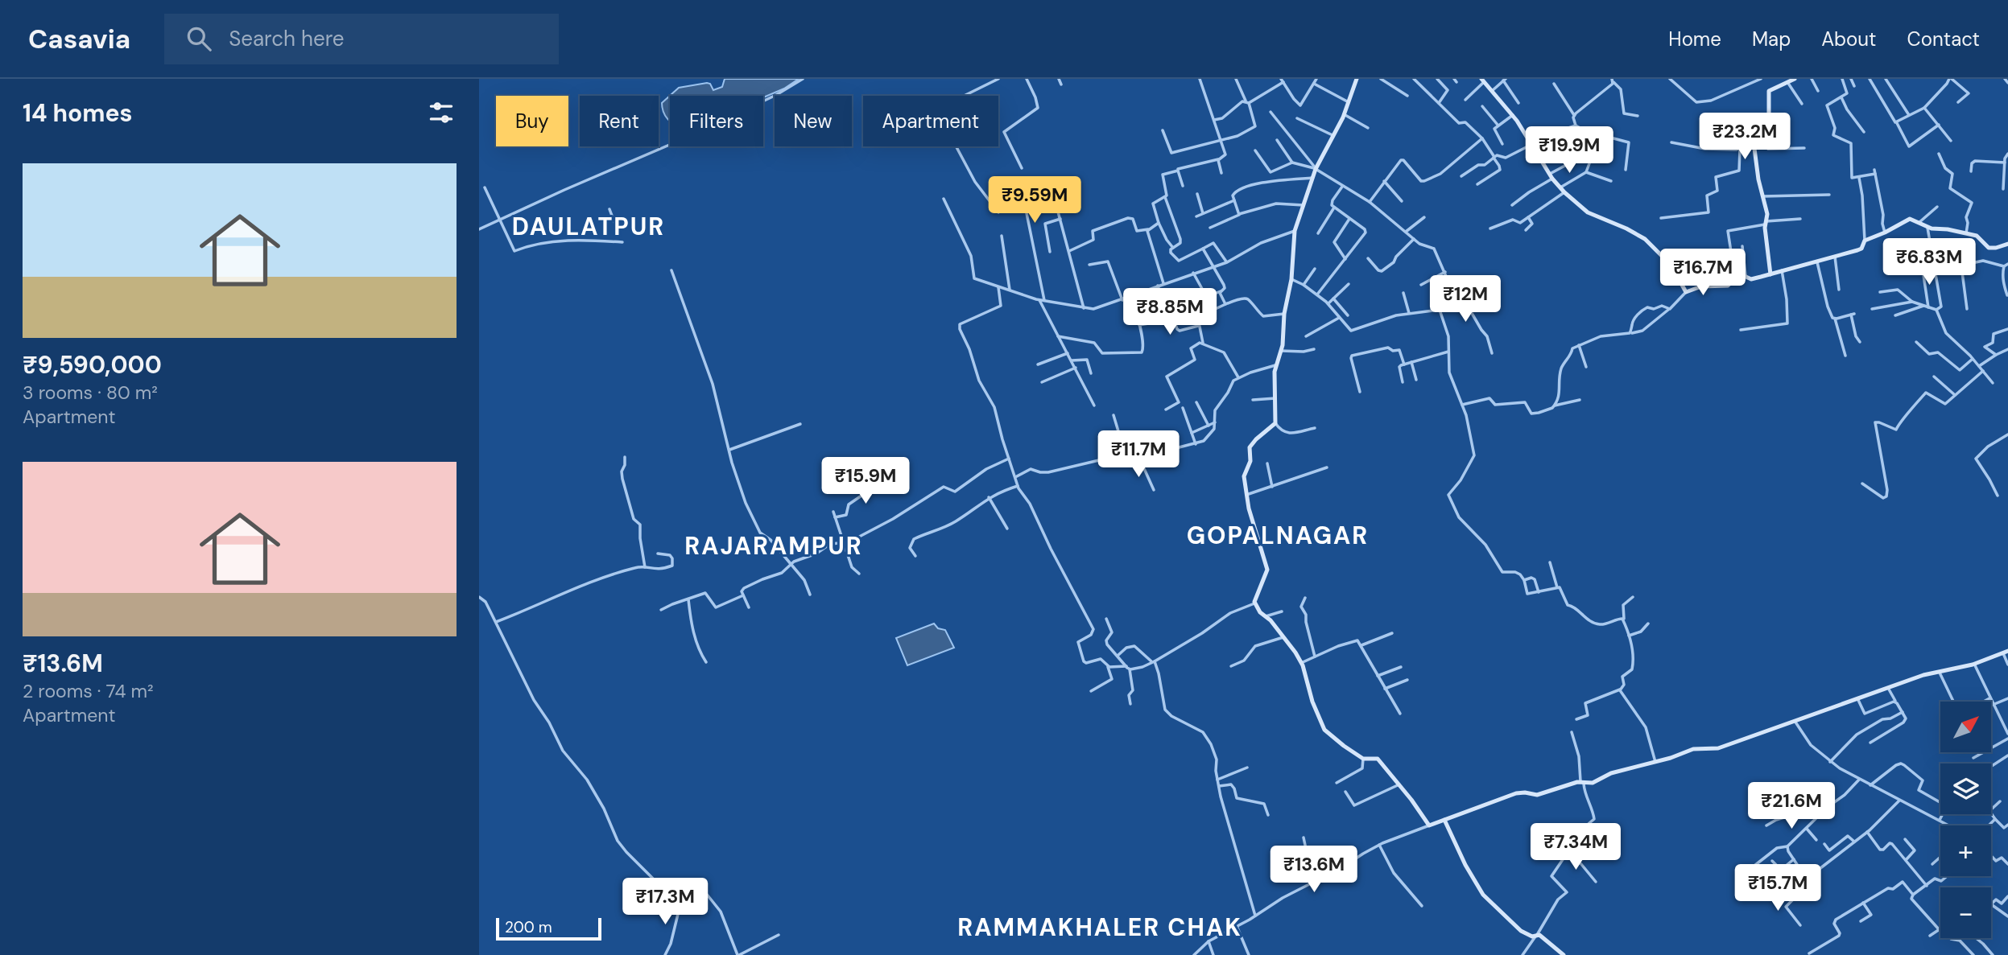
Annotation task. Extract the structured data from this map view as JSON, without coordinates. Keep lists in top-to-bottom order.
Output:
{
  "districts": [
    "DAULATPUR",
    "GOPALNAGAR",
    "RAJARAMPUR",
    "RAMMAKHALER CHAK"
  ],
  "scale_bar": "200 m",
  "north": "top right",
  "page": {
    "header": "Casavia",
    "search": "Search here",
    "nav": [
      "Home",
      "Map",
      "About",
      "Contact"
    ],
    "heading": "14 homes",
    "chip": [
      "Buy",
      "Rent",
      "Filters",
      "New",
      "Apartment"
    ],
    "price": [
      "₹23.2M",
      "₹19.9M",
      "₹9.59M",
      "₹6.83M",
      "₹16.7M",
      "₹12M",
      "₹8.85M",
      "₹11.7M",
      "₹15.9M",
      "₹21.6M",
      "₹7.34M",
      "₹13.6M",
      "₹15.7M",
      "₹17.3M"
    ],
    "list": [
      {
        "name": "₹9,590,000",
        "note": "3 rooms · 80 m² · Apartment"
      },
      {
        "name": "₹13.6M",
        "note": "2 rooms · 74 m² · Apartment"
      }
    ],
    "map_buttons": ["+", "−"],
    "scale": "200 m"
  }
}
